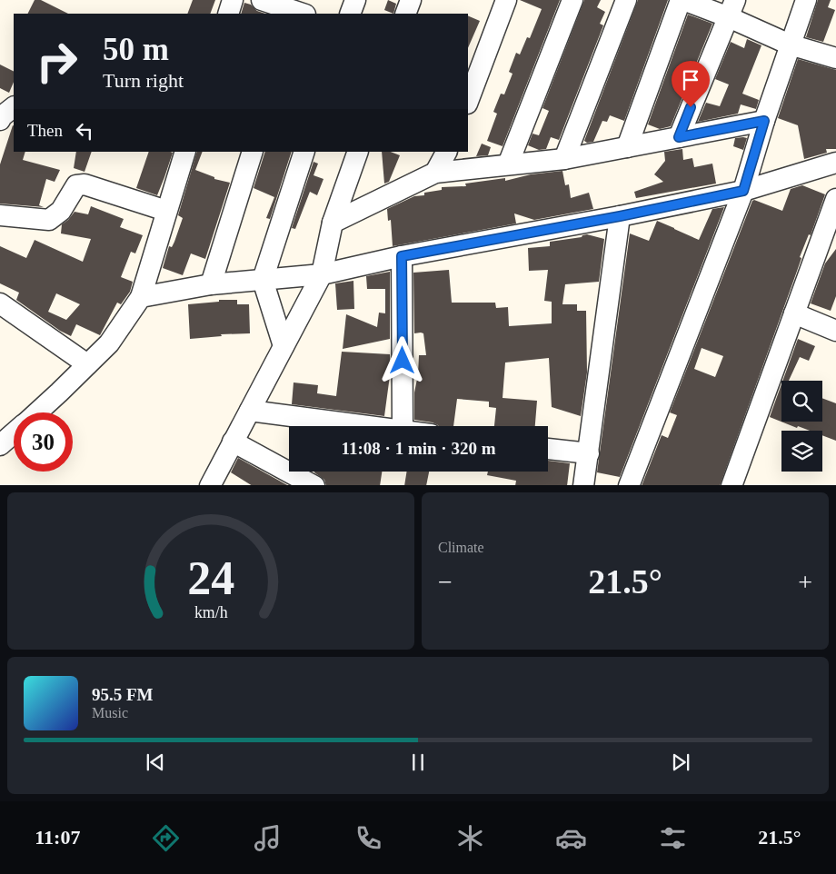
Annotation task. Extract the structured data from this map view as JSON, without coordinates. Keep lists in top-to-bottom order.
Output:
{
  "page": {
    "turn": ["50 m", "Turn right"],
    "then": "Then",
    "limit": "30",
    "trip": "11:08 · 1 min · 320 m",
    "tile": "Climate",
    "heat": ["−", "21.5°", "+"],
    "song": ["95.5 FM", "Music"],
    "tabs": ["11:07", "21.5°"],
    "gauge": ["24", "km/h"]
  }
}
